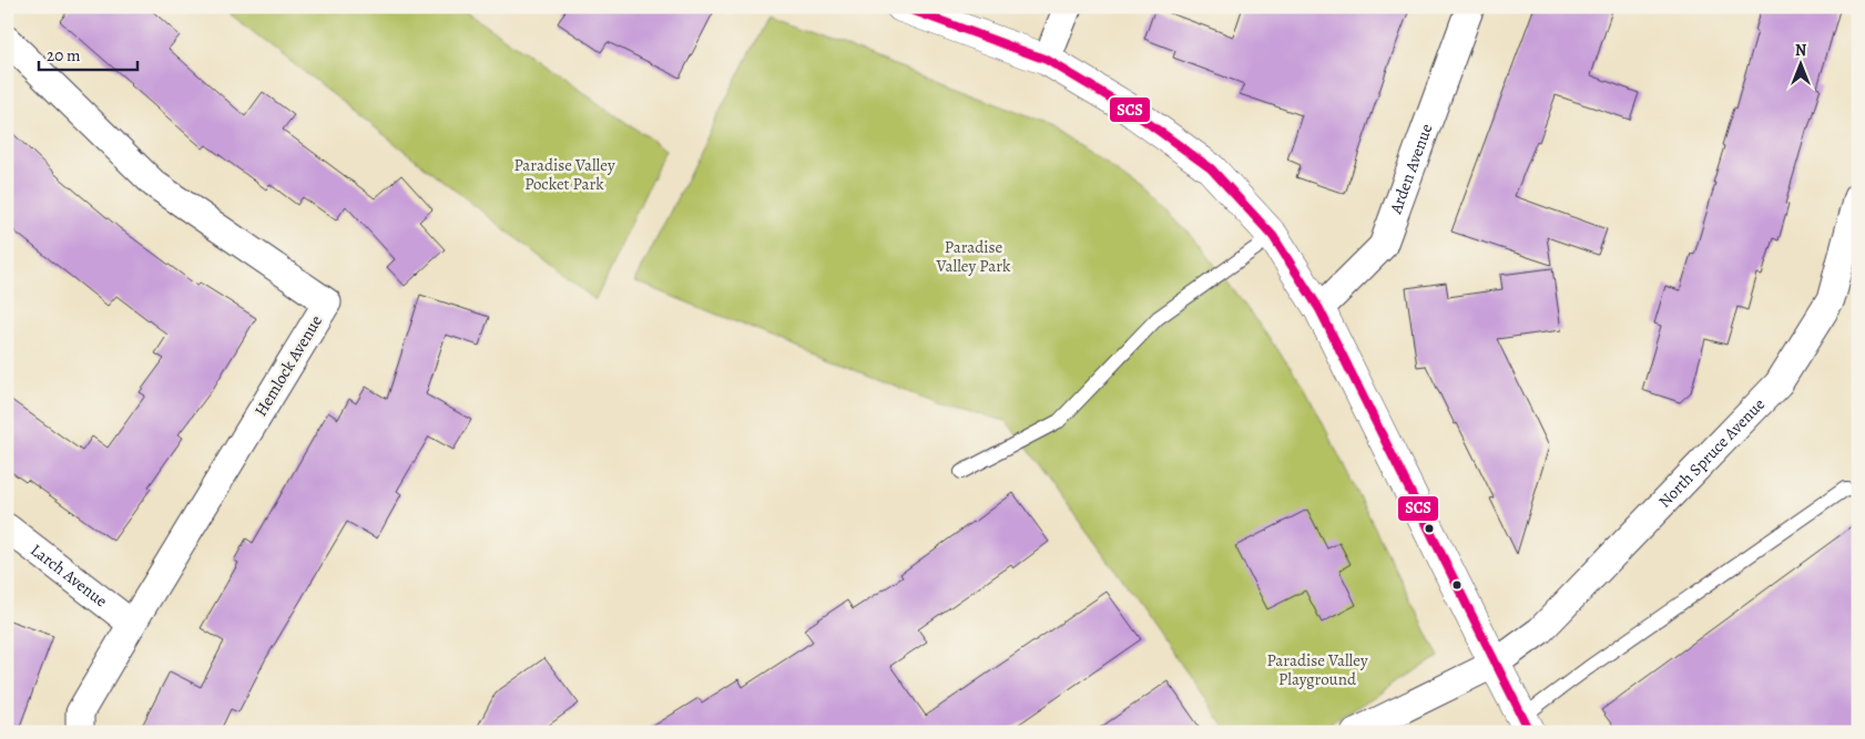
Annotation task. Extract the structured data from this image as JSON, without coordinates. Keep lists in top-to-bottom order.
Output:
{
  "streets": {
    "street": [
      "Arden Avenue",
      "Hemlock Avenue",
      "North Spruce Avenue",
      "Larch Avenue"
    ]
  },
  "crossings": [
    ["Hemlock Avenue", "Larch Avenue"]
  ],
  "parks": ["Paradise Valley Pocket Park", "Paradise Valley Park", "Paradise Valley Playground"],
  "lines": ["transit line SCS"],
  "scale_bar": "20 m",
  "north": "top"
}
